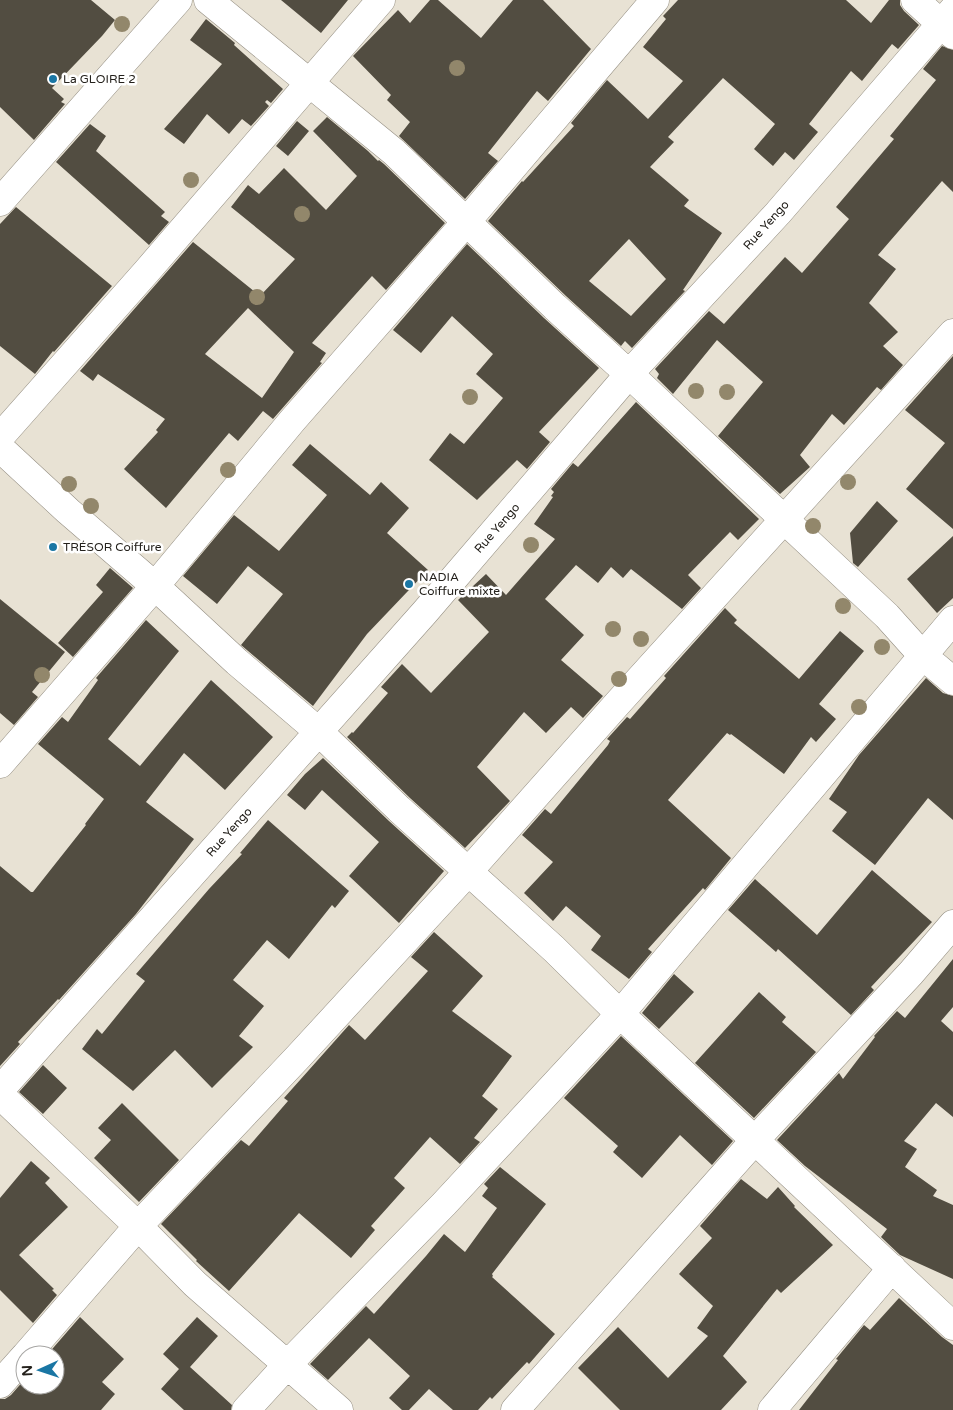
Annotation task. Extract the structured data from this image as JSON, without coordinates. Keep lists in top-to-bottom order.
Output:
{
  "streets": {
    "street": ["Rue Yengo"]
  },
  "places": ["La GLOIRE 2", "TRÉSOR Coiffure", "NADIA Coiffure mixte"],
  "north": "left"
}
